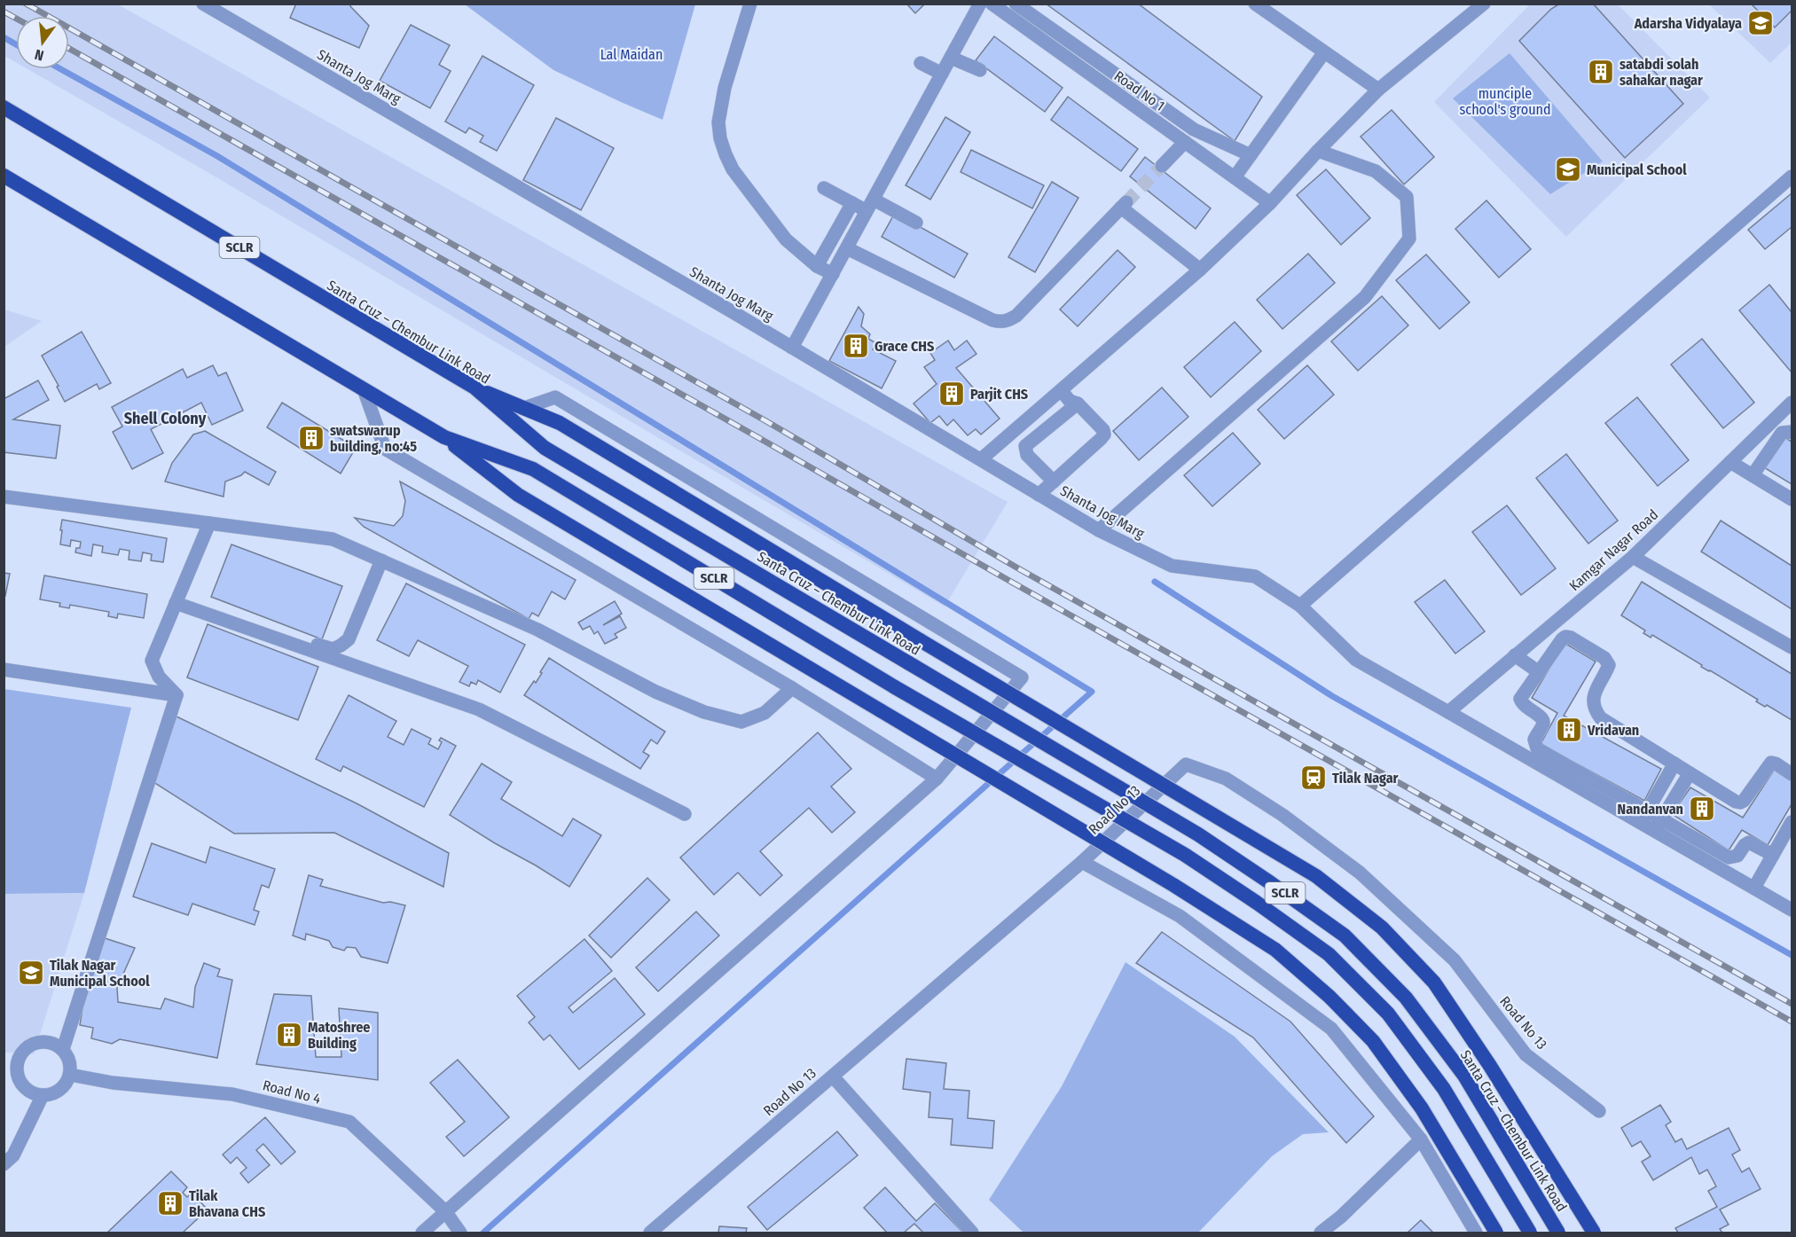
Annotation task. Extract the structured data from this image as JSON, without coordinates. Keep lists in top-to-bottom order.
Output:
{
  "streets": {
    "highway": ["SCLR", "Santa Cruz – Chembur Link Road"],
    "street": [
      "Shanta Jog Marg",
      "Road No 1",
      "Kamgar Nagar Road",
      "Road No 13",
      "Road No 4"
    ]
  },
  "districts": ["Shell Colony"],
  "parks": ["Lal Maidan", "munciple school's ground"],
  "places": {
    "school or university": ["Adarsha Vidyalaya", "Municipal School", "Tilak Nagar Municipal School"],
    "building": [
      "satabdi solah sahakar nagar",
      "Grace CHS",
      "Parjit CHS",
      "swatswarup building, no:45",
      "Vridavan",
      "Nandanvan",
      "Matoshree Building",
      "Tilak Bhavana CHS"
    ],
    "station": ["Tilak Nagar"]
  },
  "north": "bottom"
}
